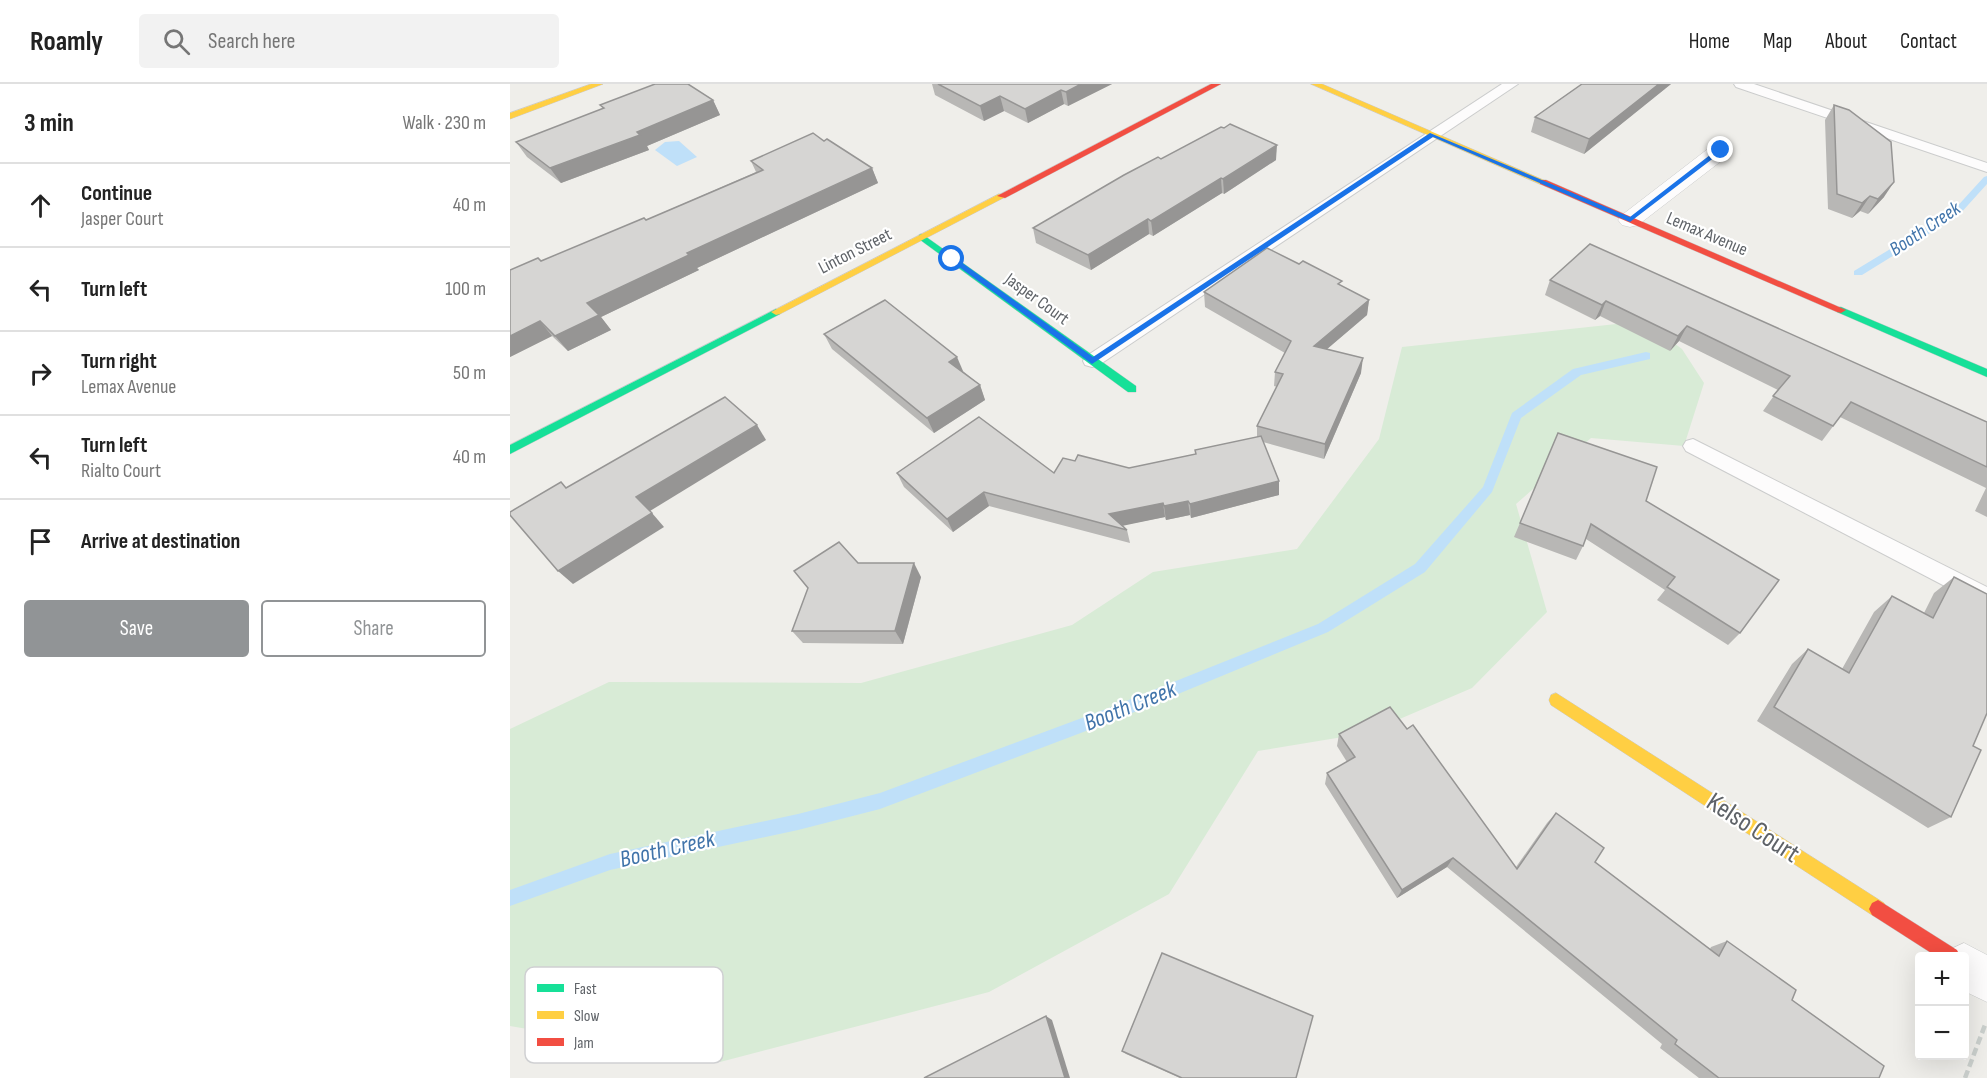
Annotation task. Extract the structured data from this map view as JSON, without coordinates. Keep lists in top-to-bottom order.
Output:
{
  "streets": {
    "street": [
      "Lemax Avenue",
      "Linton Street",
      "Jasper Court",
      "Kelso Court"
    ]
  },
  "crossings": [
    ["Linton Street", "Jasper Court"]
  ],
  "water": ["Booth Creek"],
  "legend": ["Fast", "Slow", "Jam"],
  "page": {
    "header": "Roamly",
    "search": "Search here",
    "nav": [
      "Home",
      "Map",
      "About",
      "Contact"
    ],
    "heading": ["3 min", "Walk · 230 m"],
    "list": [
      ["Continue", "Jasper Court", "40 m"],
      ["Turn left", "100 m"],
      ["Turn right", "Lemax Avenue", "50 m"],
      ["Turn left", "Rialto Court", "40 m"],
      "Arrive at destination"
    ],
    "buttons": ["Save", "Share"],
    "map_buttons": ["+", "−"]
  }
}
